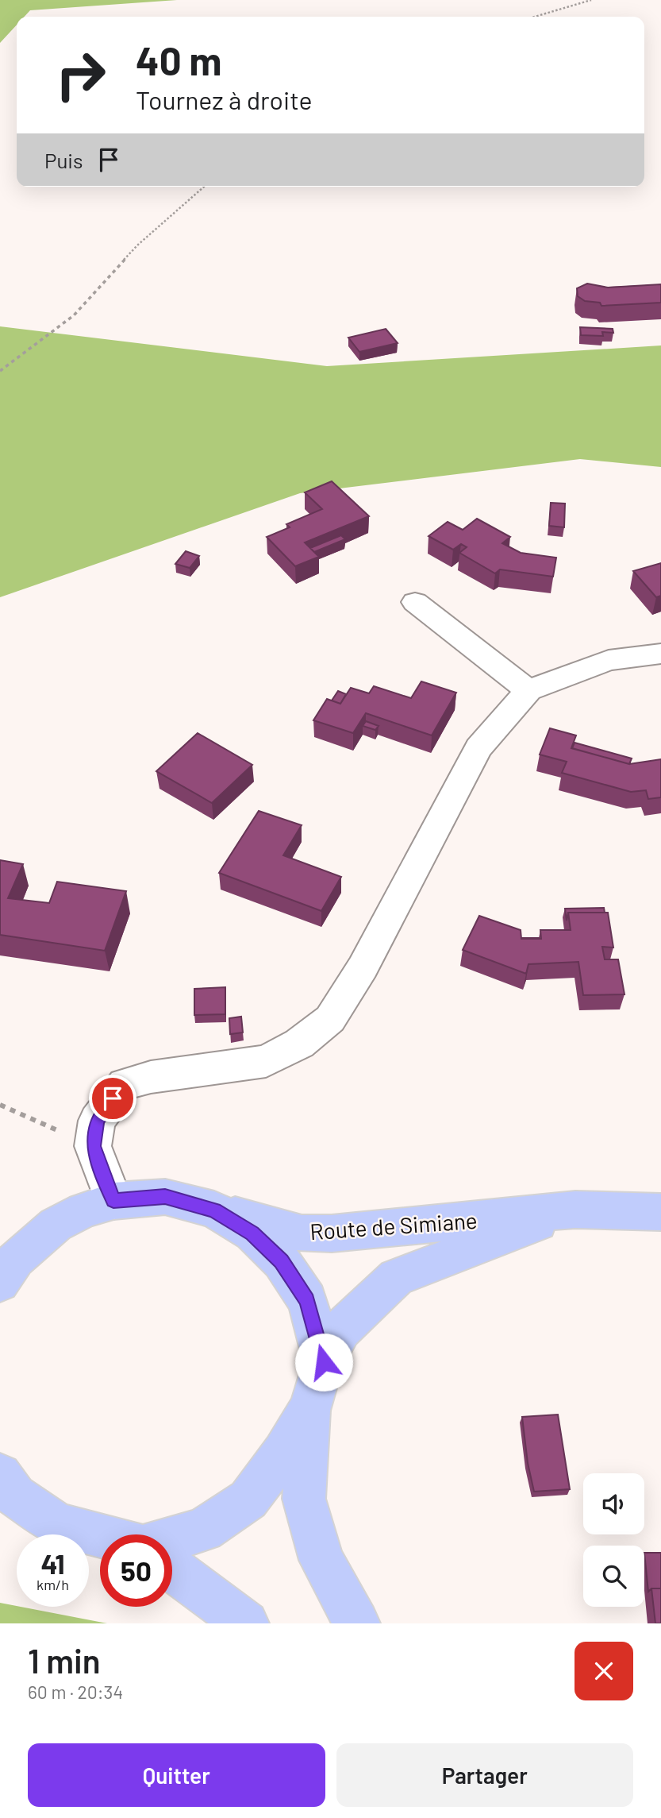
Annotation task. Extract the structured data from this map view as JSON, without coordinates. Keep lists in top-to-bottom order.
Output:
{
  "streets": {
    "main road": ["Route de Simiane"]
  },
  "page": {
    "turn": ["40 m", "Tournez à droite"],
    "then": "Puis",
    "speed": "41 km/h",
    "limit": "50",
    "heading": ["1 min", "60 m · 20:34"],
    "buttons": ["Quitter", "Partager"]
  }
}
